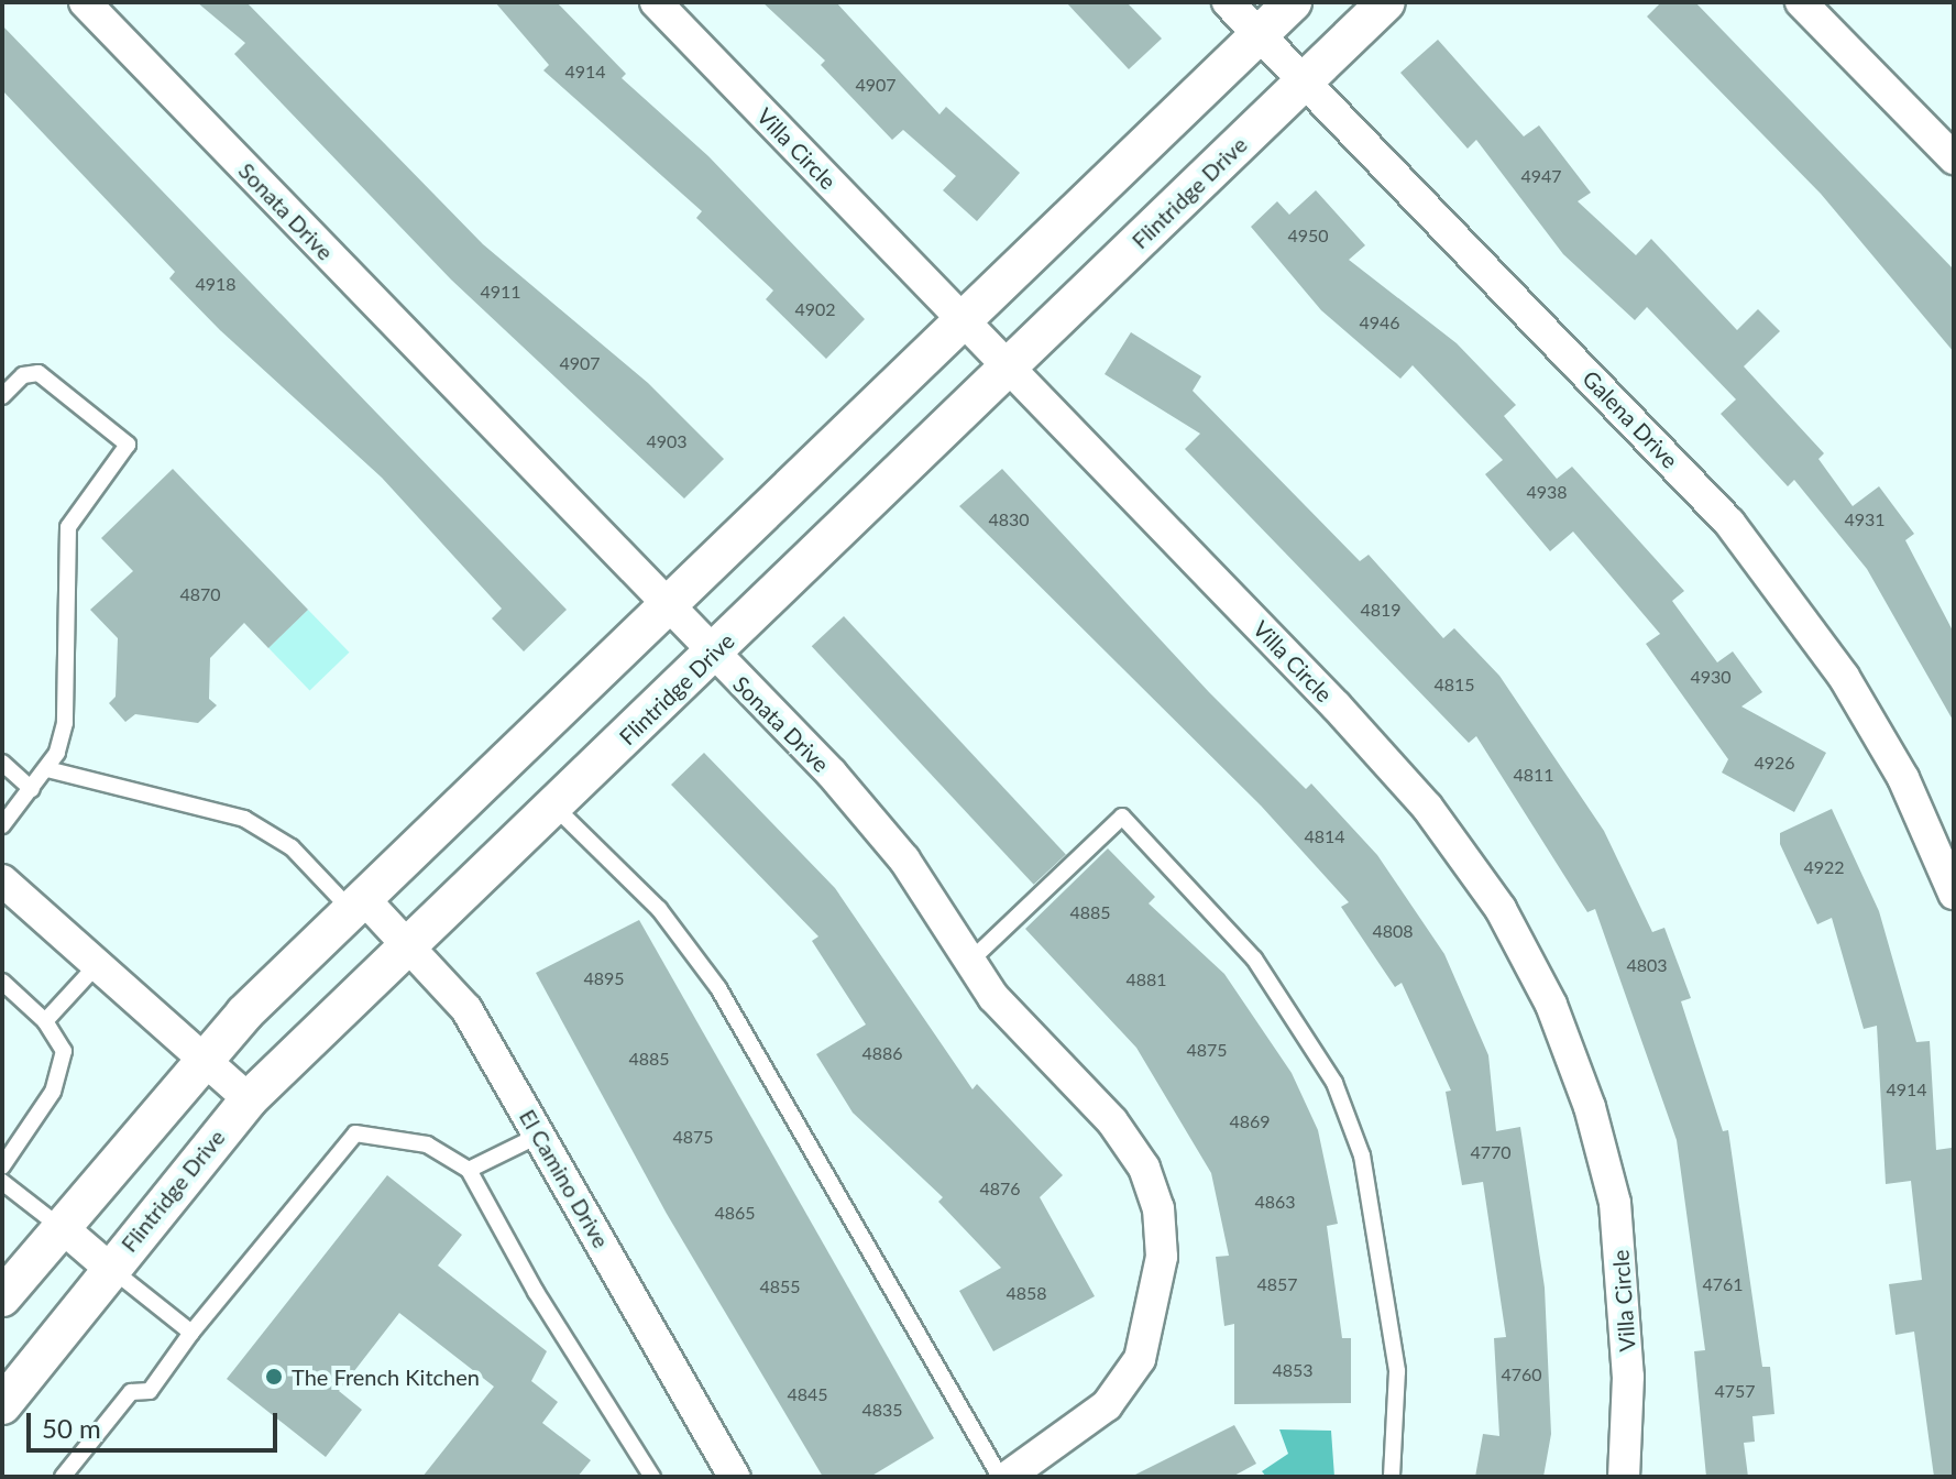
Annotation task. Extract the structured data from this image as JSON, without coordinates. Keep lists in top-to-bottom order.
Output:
{
  "streets": {
    "street": [
      "Villa Circle",
      "Flintridge Drive",
      "Sonata Drive",
      "Galena Drive",
      "El Camino Drive"
    ]
  },
  "crossings": [
    ["Villa Circle", "Flintridge Drive"],
    ["Flintridge Drive", "Sonata Drive"],
    ["Flintridge Drive", "Galena Drive"],
    ["Flintridge Drive", "El Camino Drive"]
  ],
  "places": ["The French Kitchen"],
  "house_numbers": [
    "4914",
    "4907",
    "4947",
    "4950",
    "4918",
    "4911",
    "4902",
    "4946",
    "4907",
    "4903",
    "4938",
    "4830",
    "4931",
    "4870",
    "4819",
    "4930",
    "4815",
    "4926",
    "4811",
    "4814",
    "4922",
    "4885",
    "4808",
    "4803",
    "4895",
    "4881",
    "4875",
    "4886",
    "4885",
    "4914",
    "4869",
    "4875",
    "4770",
    "4876",
    "4863",
    "4865",
    "4857",
    "4761",
    "4855",
    "4858",
    "4853",
    "4760",
    "4757",
    "4845",
    "4835"
  ],
  "scale_bar": "50 m"
}
